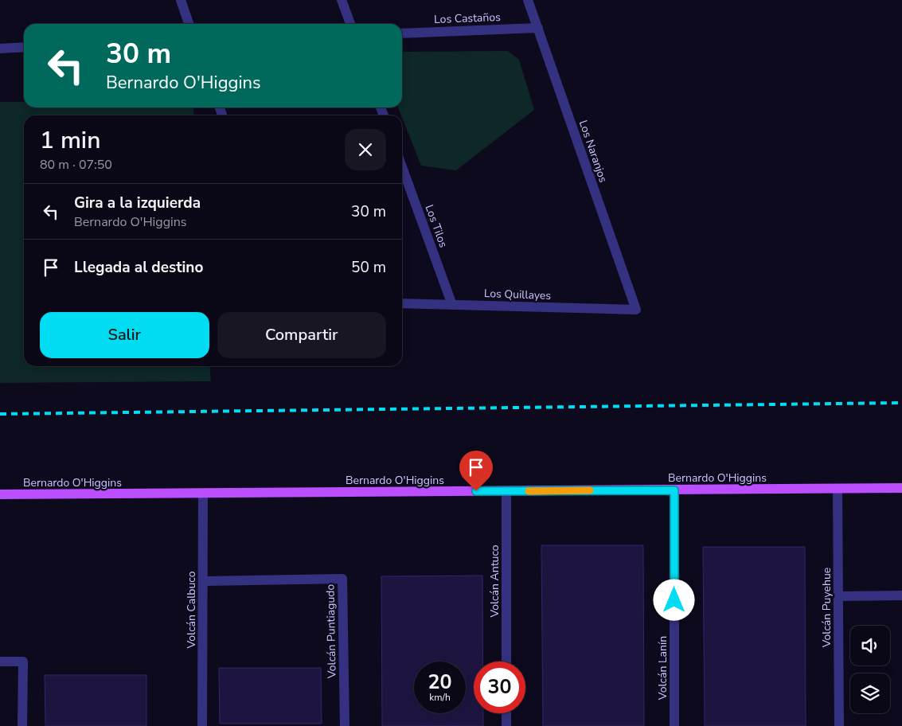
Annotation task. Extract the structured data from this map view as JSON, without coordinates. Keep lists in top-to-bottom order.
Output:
{
  "streets": {
    "main road": ["Bernardo O'Higgins"],
    "street": [
      "Los Castaños",
      "Los Naranjos",
      "Los Tilos",
      "Los Quillayes",
      "Volcán Antuco",
      "Volcán Puyehue",
      "Volcán Calbuco",
      "Volcán Puntiagudo",
      "Volcán Lanín"
    ]
  },
  "crossings": [
    ["Los Castaños", "Los Naranjos"],
    ["Los Naranjos", "Los Quillayes"],
    ["Los Tilos", "Los Quillayes"],
    ["Bernardo O'Higgins", "Volcán Antuco"],
    ["Bernardo O'Higgins", "Volcán Puyehue"],
    ["Bernardo O'Higgins", "Volcán Calbuco"],
    ["Bernardo O'Higgins", "Volcán Lanín"],
    ["Volcán Calbuco", "Volcán Puntiagudo"]
  ],
  "page": {
    "turn": ["30 m", "Bernardo O'Higgins"],
    "heading": ["1 min", "80 m · 07:50"],
    "list": [
      {
        "name": "Gira a la izquierda",
        "note": "Bernardo O'Higgins",
        "value": "30 m"
      },
      {
        "name": "Llegada al destino",
        "value": "50 m"
      }
    ],
    "buttons": ["Salir", "Compartir"],
    "speed": "20 km/h",
    "limit": "30"
  }
}
